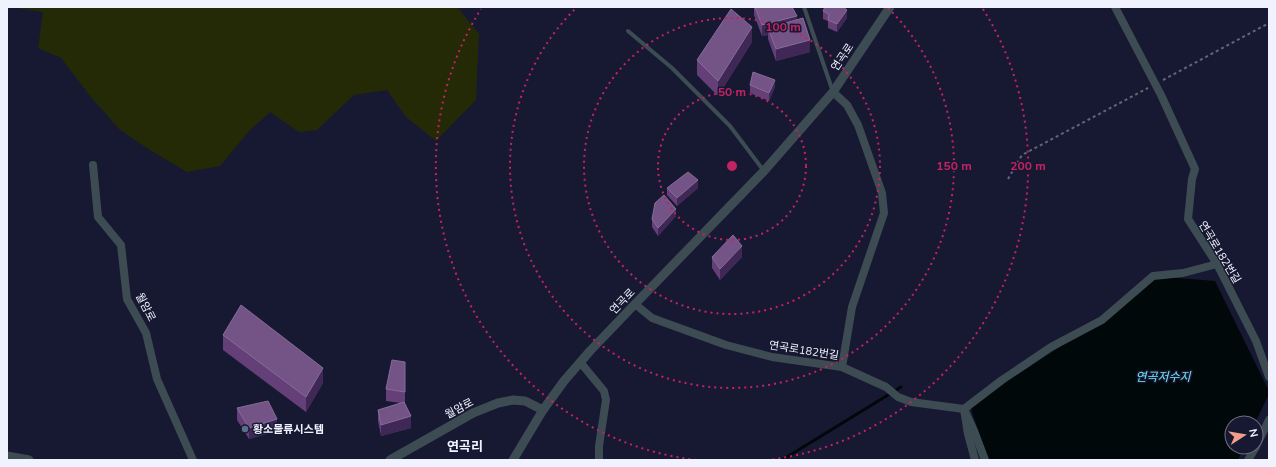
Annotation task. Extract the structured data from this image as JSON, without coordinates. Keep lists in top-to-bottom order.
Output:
{
  "streets": {
    "street": ["연곡로", "연곡로182번길", "월암로"]
  },
  "crossings": [
    ["연곡로", "연곡로182번길"],
    ["연곡로", "월암로"]
  ],
  "districts": ["연곡리"],
  "water": ["연곡저수지"],
  "places": ["황소물류시스템"],
  "north": "right",
  "rings": [
    "100 m",
    "50 m",
    "150 m",
    "200 m"
  ]
}
